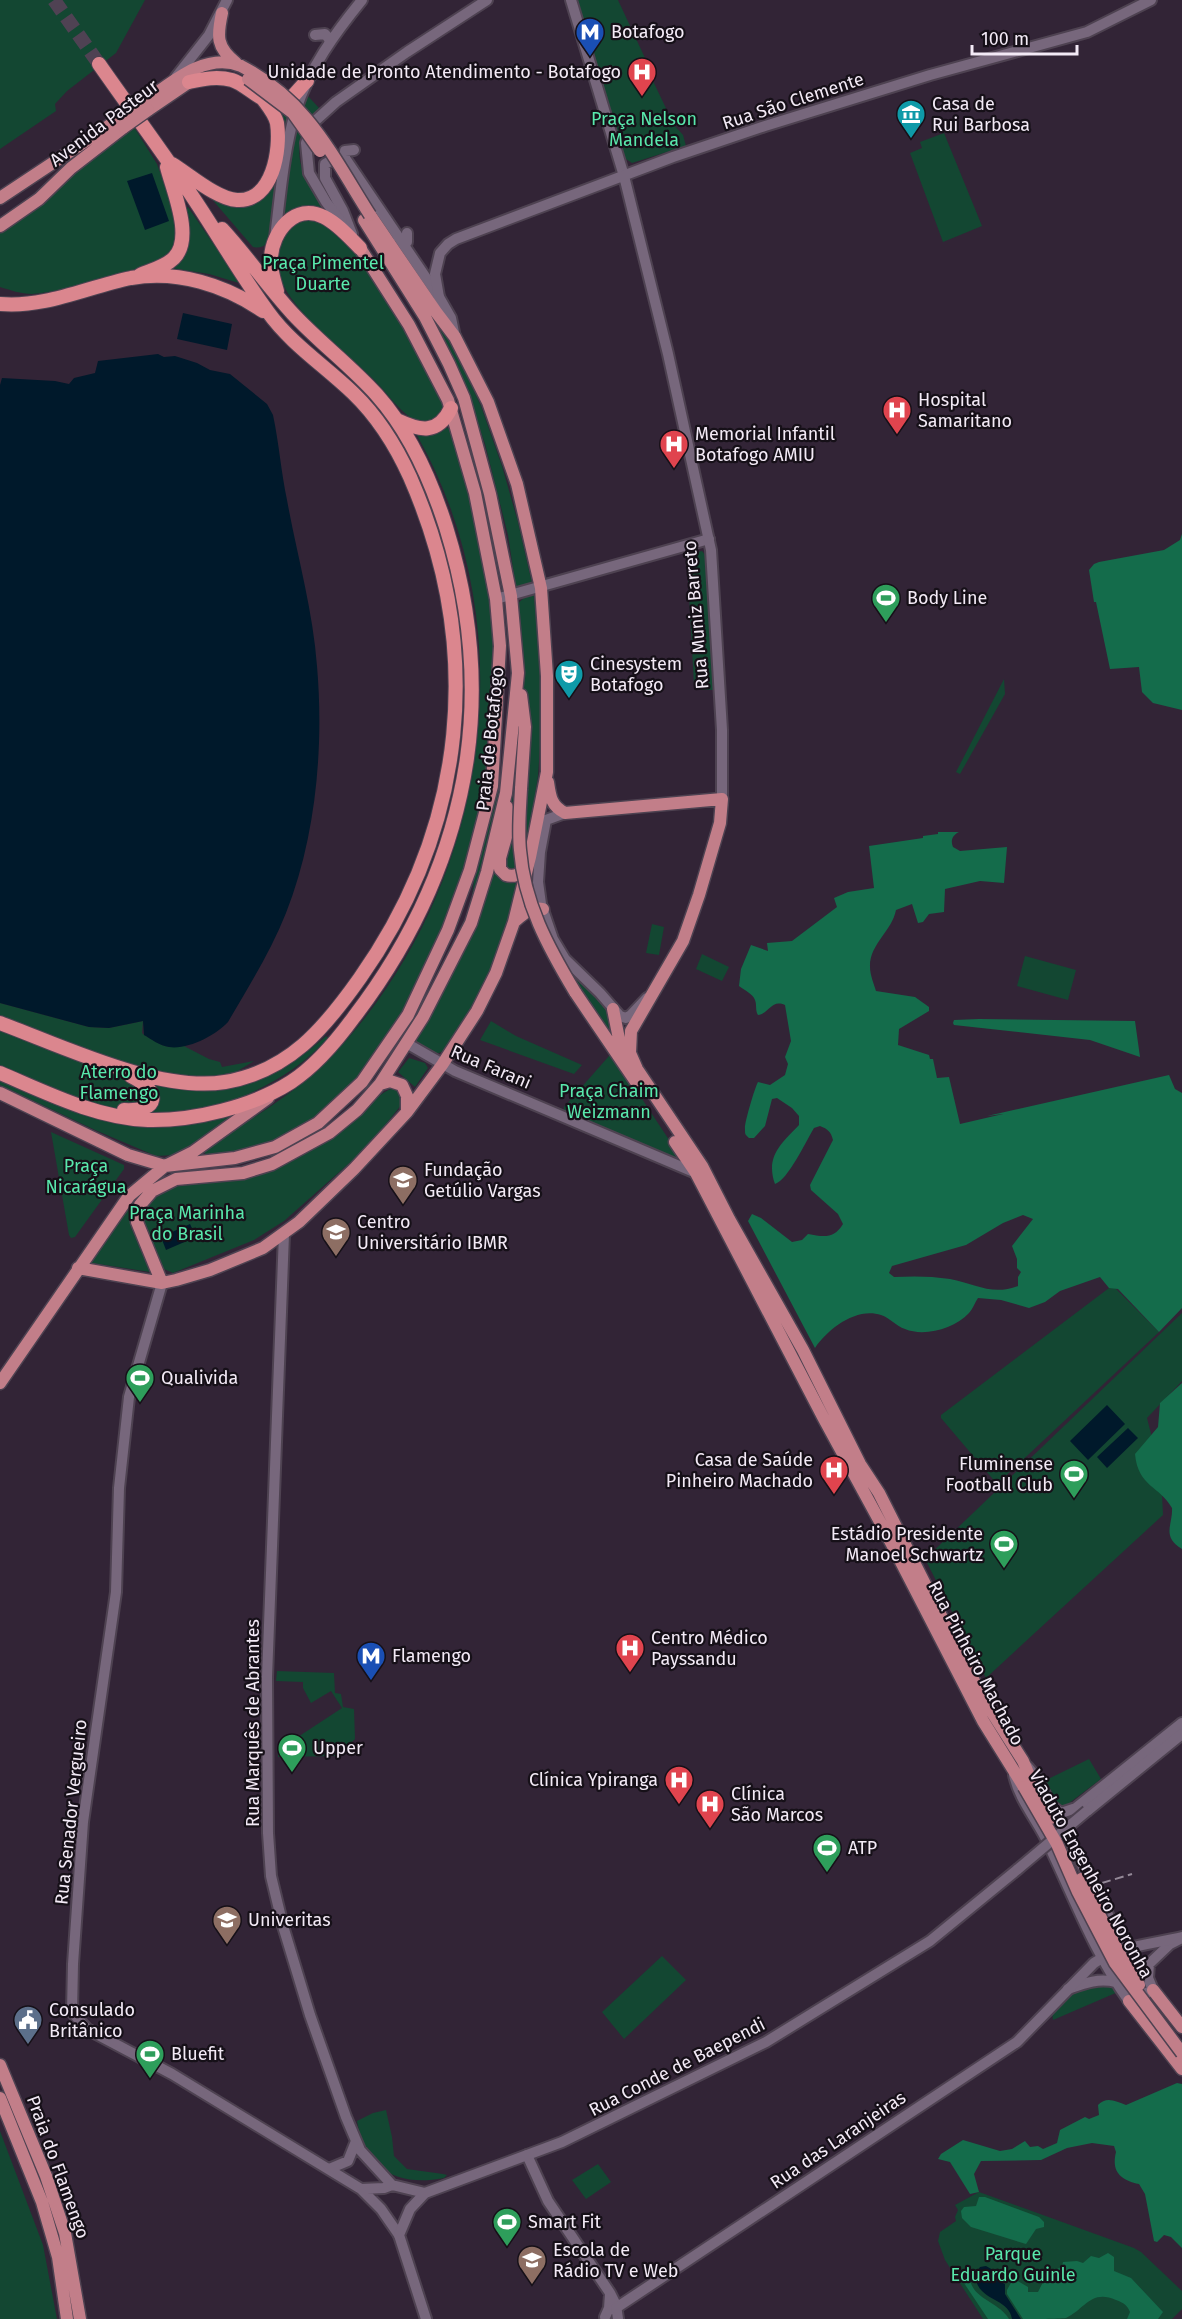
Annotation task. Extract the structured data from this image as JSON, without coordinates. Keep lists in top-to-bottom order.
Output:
{
  "streets": {
    "main road": [
      "Avenida Pasteur",
      "Rua Muniz Barreto",
      "Praia de Botafogo",
      "Rua Pinheiro Machado",
      "Viaduto Engenheiro Noronha",
      "Praia do Flamengo"
    ],
    "street": [
      "Rua São Clemente",
      "Rua Farani",
      "Rua Marquês de Abrantes",
      "Rua Senador Vergueiro",
      "Rua Conde de Baependi",
      "Rua das Laranjeiras"
    ]
  },
  "crossings": [
    ["Rua São Clemente", "Rua Muniz Barreto"],
    ["Praia de Botafogo", "Rua Farani"],
    ["Praia de Botafogo", "Rua Senador Vergueiro"],
    ["Rua Farani", "Rua Pinheiro Machado"],
    ["Rua Pinheiro Machado", "Viaduto Engenheiro Noronha"],
    ["Rua Pinheiro Machado", "Rua das Laranjeiras"]
  ],
  "parks": [
    "Praça Nelson Mandela",
    "Praça Pimentel Duarte",
    "Aterro do Flamengo",
    "Praça Chaim Weizmann",
    "Praça Nicarágua",
    "Praça Marinha do Brasil",
    "Parque Eduardo Guinle"
  ],
  "places": {
    "metro station": ["Botafogo", "Flamengo"],
    "hospital": [
      "Unidade de Pronto Atendimento - Botafogo",
      "Hospital Samaritano",
      "Memorial Infantil Botafogo AMIU",
      "Casa de Saúde Pinheiro Machado",
      "Centro Médico Payssandu",
      "Clínica Ypiranga",
      "Clínica São Marcos"
    ],
    "museum": ["Casa de Rui Barbosa"],
    "sports": [
      "Body Line",
      "Qualivida",
      "Fluminense Football Club",
      "Estádio Presidente Manoel Schwartz",
      "Upper",
      "ATP",
      "Bluefit",
      "Smart Fit"
    ],
    "theatre": ["Cinesystem Botafogo"],
    "school or university": [
      "Fundação Getúlio Vargas",
      "Centro Universitário IBMR",
      "Univeritas",
      "Escola de Rádio TV e Web"
    ],
    "public building": ["Consulado Britânico"]
  },
  "scale_bar": "100 m"
}
